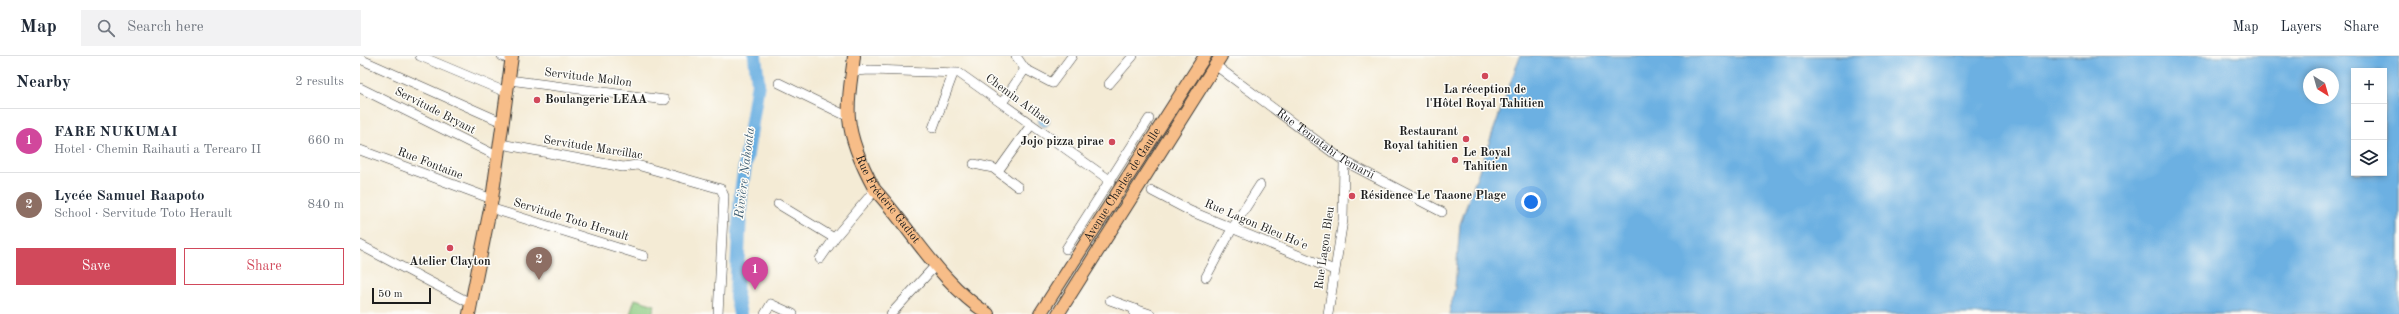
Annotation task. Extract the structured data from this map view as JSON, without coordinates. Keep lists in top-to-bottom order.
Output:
{
  "streets": {
    "main road": ["Avenue Charles de Gaulle", "Rue Frédéric Gadiot"],
    "street": [
      "Servitude Mollon",
      "Chemin Atihao",
      "Servitude Bryant",
      "Rue Tematahi Temarii",
      "Servitude Marcillac",
      "Rue Fontaine",
      "Servitude Toto Herault",
      "Rue Lagon Bleu Ho'e",
      "Rue Lagon Bleu"
    ]
  },
  "crossings": [
    ["Chemin Atihao", "Rue Frédéric Gadiot"],
    ["Rue Tematahi Temarii", "Avenue Charles de Gaulle"],
    ["Rue Tematahi Temarii", "Rue Lagon Bleu"],
    ["Rue Fontaine", "Servitude Toto Herault"],
    ["Rue Lagon Bleu Ho'e", "Rue Lagon Bleu"]
  ],
  "water": ["Rivière Nahoata"],
  "places": [
    "La réception de l'Hôtel Royal Tahitien",
    "Boulangerie LEAA",
    "Restaurant Royal tahitien",
    "Jojo pizza pirae",
    "Le Royal Tahitien",
    "Résidence Le Taaone Plage",
    "Atelier Clayton"
  ],
  "scale_bar": "50 m",
  "north": "bottom right",
  "page": {
    "header": "Map",
    "search": "Search here",
    "nav": ["Map", "Layers", "Share"],
    "heading": ["Nearby", "2 results"],
    "map_buttons": ["+", "−"],
    "list": [
      {
        "mark": "1",
        "name": "FARE NUKUMAI",
        "note": "Hotel · Chemin Raihauti a Terearo II",
        "value": "660 m"
      },
      {
        "mark": "2",
        "name": "Lycée Samuel Raapoto",
        "note": "School · Servitude Toto Herault",
        "value": "840 m"
      }
    ],
    "buttons": ["Save", "Share"],
    "pins": ["2", "1"],
    "scale": "50 m"
  }
}
